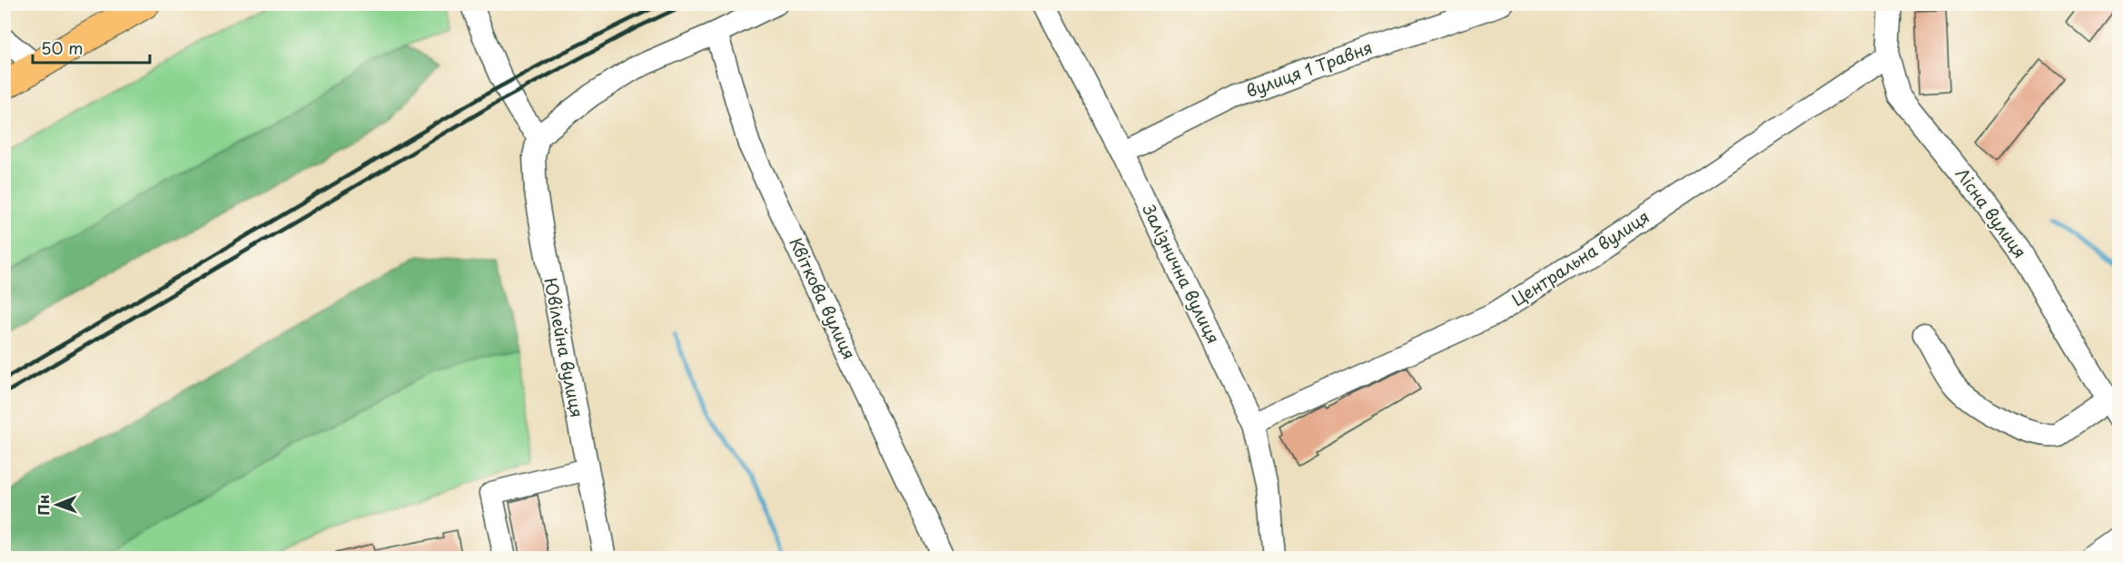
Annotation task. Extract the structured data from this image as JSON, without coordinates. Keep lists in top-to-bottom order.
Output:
{
  "streets": {
    "street": [
      "вулиця 1 Травня",
      "Лісна вулиця",
      "Центральна вулиця",
      "Залізнична вулиця",
      "Квіткова вулиця",
      "Ювілейна вулиця"
    ]
  },
  "crossings": [
    ["вулиця 1 Травня", "Залізнична вулиця"],
    ["Лісна вулиця", "Центральна вулиця"],
    ["Центральна вулиця", "Залізнична вулиця"]
  ],
  "scale_bar": "50 m",
  "north": "left"
}
